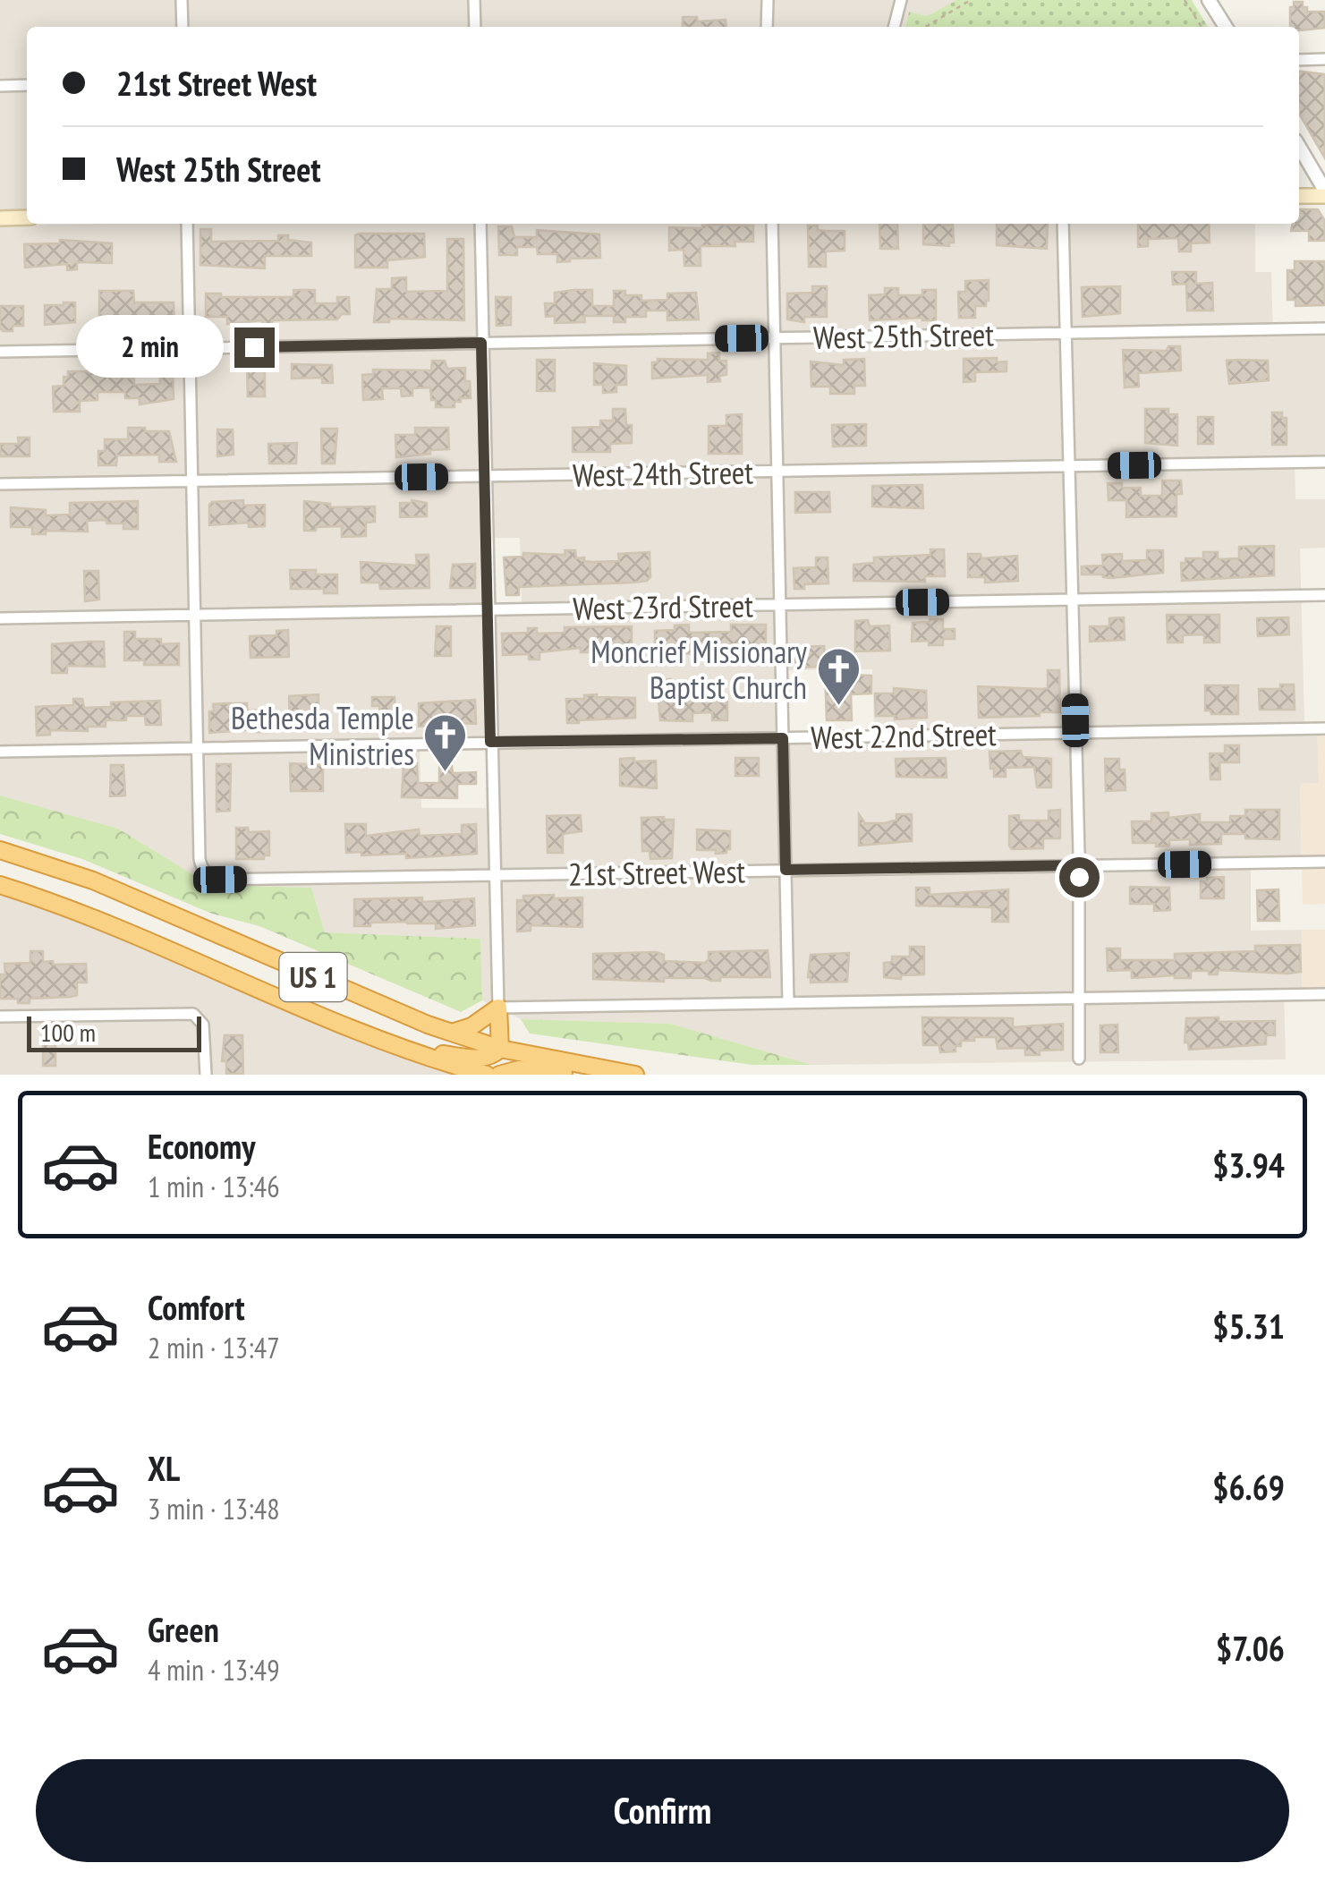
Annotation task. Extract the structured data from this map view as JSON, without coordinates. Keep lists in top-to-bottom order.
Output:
{
  "streets": {
    "highway": ["US 1"],
    "street": [
      "West 25th Street",
      "West 24th Street",
      "West 23rd Street",
      "West 22nd Street",
      "21st Street West"
    ]
  },
  "crossings": [
    ["West 22nd Street", "21st Street West"]
  ],
  "places": {
    "church": ["Moncrief Missionary Baptist Church", "Bethesda Temple Ministries"]
  },
  "scale_bar": "100 m",
  "page": {
    "banner": ["21st Street West", "West 25th Street"],
    "bubble": "2 min",
    "scale": "100 m",
    "list": [
      {
        "name": "Economy",
        "note": "1 min · 13:46",
        "value": "$3.94"
      },
      {
        "name": "Comfort",
        "note": "2 min · 13:47",
        "value": "$5.31"
      },
      {
        "name": "XL",
        "note": "3 min · 13:48",
        "value": "$6.69"
      },
      {
        "name": "Green",
        "note": "4 min · 13:49",
        "value": "$7.06"
      }
    ],
    "buttons": "Confirm"
  }
}
